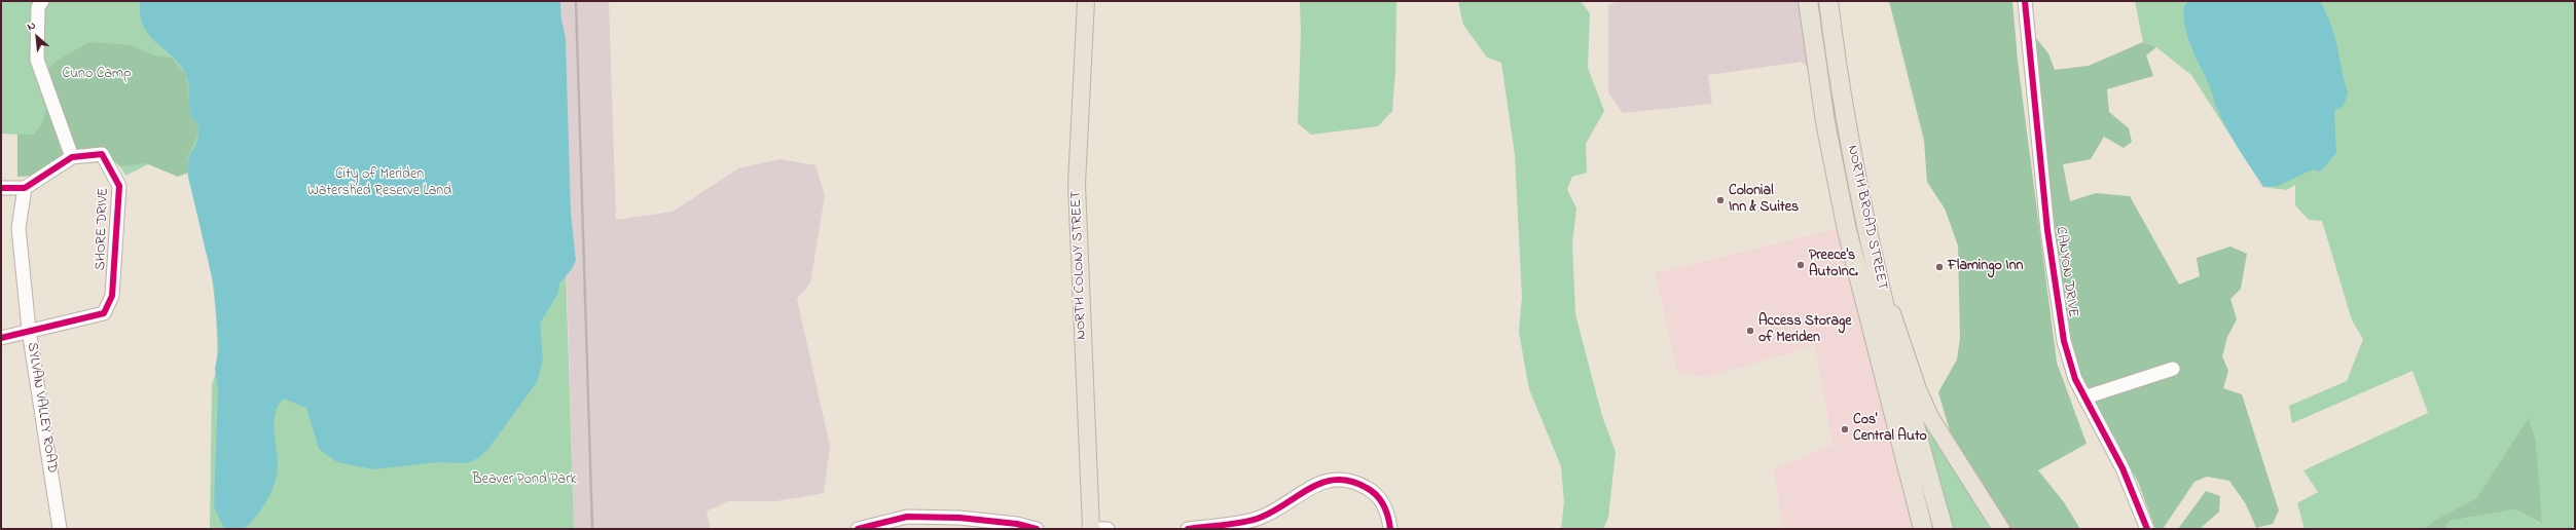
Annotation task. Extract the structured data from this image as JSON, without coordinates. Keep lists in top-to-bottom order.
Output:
{
  "streets": {
    "highway": ["NORTH BROAD STREET"],
    "main road": ["NORTH COLONY STREET"],
    "street": ["SHORE DRIVE", "CANYON DRIVE", "SYLVAN VALLEY ROAD"]
  },
  "crossings": [
    ["SHORE DRIVE", "SYLVAN VALLEY ROAD"]
  ],
  "parks": ["Cuno Camp", "City of Meriden Watershed Reserve Land", "Beaver Pond Park"],
  "places": [
    "Colonial Inn & Suites",
    "Preece's AutoInc.",
    "Flamingo Inn",
    "Access Storage of Meriden",
    "Cos' Central Auto"
  ],
  "north": "top left"
}
